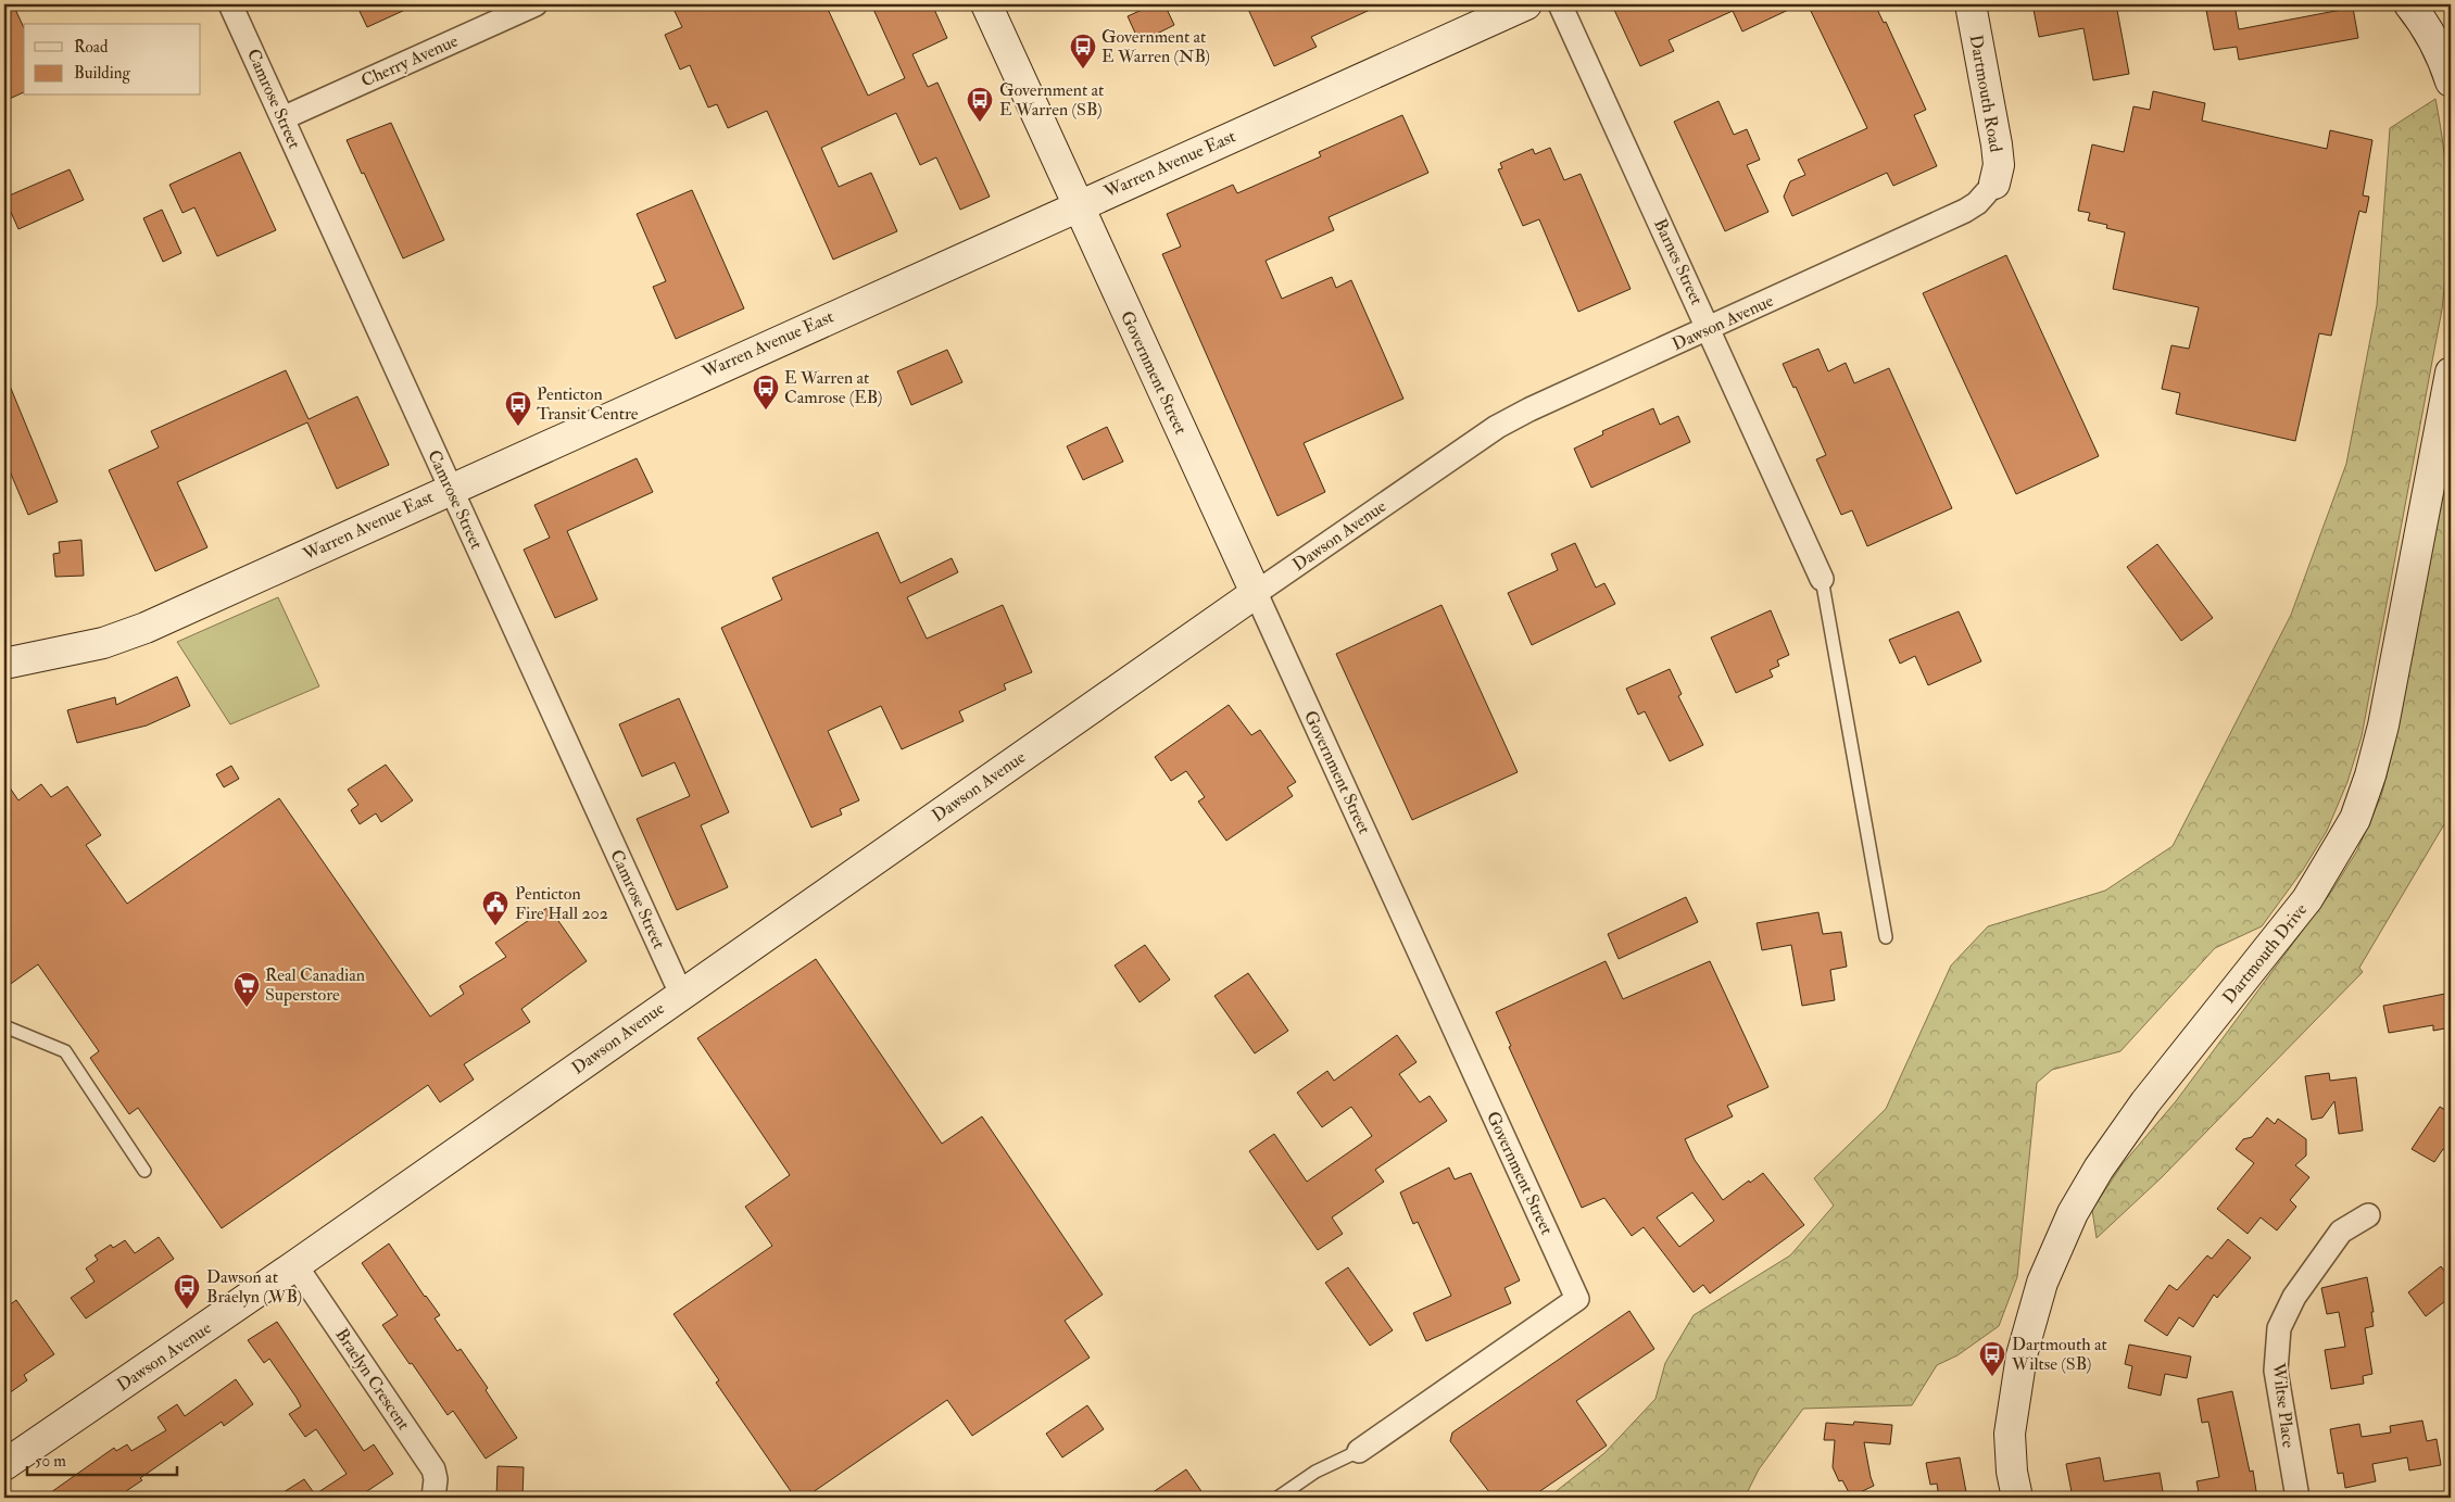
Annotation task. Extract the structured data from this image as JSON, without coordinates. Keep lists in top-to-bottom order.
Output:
{
  "streets": {
    "street": [
      "Cherry Avenue",
      "Dartmouth Road",
      "Camrose Street",
      "Warren Avenue East",
      "Barnes Street",
      "Dawson Avenue",
      "Government Street",
      "Dartmouth Drive",
      "Braelyn Crescent",
      "Wiltse Place"
    ]
  },
  "crossings": [
    ["Cherry Avenue", "Camrose Street"],
    ["Dartmouth Road", "Dawson Avenue"],
    ["Camrose Street", "Warren Avenue East"],
    ["Camrose Street", "Dawson Avenue"],
    ["Warren Avenue East", "Government Street"],
    ["Barnes Street", "Dawson Avenue"],
    ["Dawson Avenue", "Government Street"],
    ["Dawson Avenue", "Braelyn Crescent"]
  ],
  "places": {
    "bus stop": [
      "Government at E Warren (NB)",
      "Government at E Warren (SB)",
      "E Warren at Camrose (EB)",
      "Penticton Transit Centre",
      "Dawson at Braelyn (WB)",
      "Dartmouth at Wiltse (SB)"
    ],
    "public building": ["Penticton Fire Hall 202"],
    "supermarket": ["Real Canadian Superstore"]
  },
  "legend": ["Road", "Building"],
  "scale_bar": "50 m"
}
